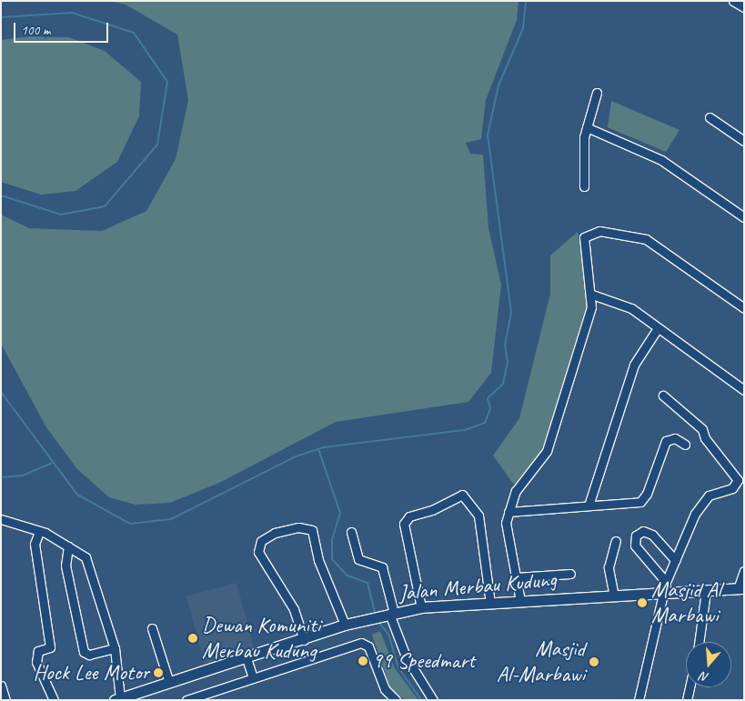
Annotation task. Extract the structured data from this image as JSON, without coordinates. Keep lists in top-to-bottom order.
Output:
{
  "streets": {
    "main road": ["Jalan Merbau Kudung"]
  },
  "places": [
    "Masjid Al Marbawi",
    "Dewan Komuniti Merbau Kudung",
    "99 Speedmart",
    "Masjid Al-Marbawi",
    "Hock Lee Motor"
  ],
  "scale_bar": "100 m",
  "north": "bottom"
}
